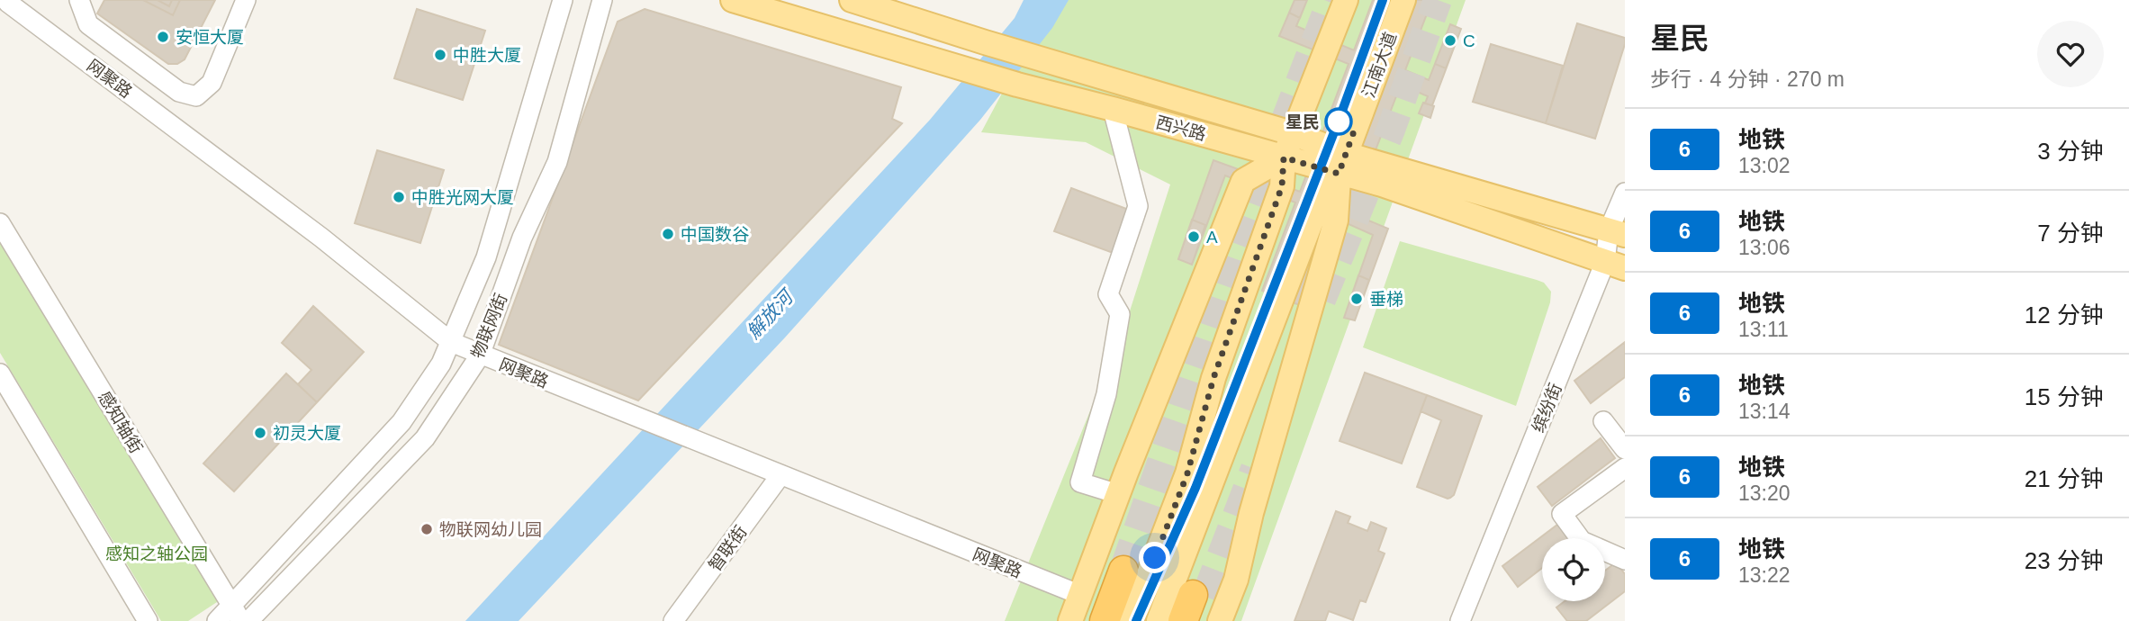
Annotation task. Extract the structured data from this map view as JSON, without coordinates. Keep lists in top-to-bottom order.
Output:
{
  "streets": {
    "main road": ["江南大道", "西兴路"],
    "street": [
      "网聚路",
      "物联网街",
      "缤纷街",
      "感知轴街",
      "智联街"
    ]
  },
  "crossings": [
    ["江南大道", "西兴路"],
    ["网聚路", "物联网街"],
    ["网聚路", "智联街"],
    ["西兴路", "缤纷街"],
    ["物联网街", "感知轴街"]
  ],
  "water": ["解放河"],
  "parks": ["感知之轴公园"],
  "places": [
    "安恒大厦",
    "C",
    "中胜大厦",
    "星民",
    "中胜光网大厦",
    "中国数谷",
    "A",
    "垂梯",
    "初灵大厦",
    "物联网幼儿园"
  ],
  "lines": ["metro line 6"],
  "page": {
    "heading": ["星民", "步行 · 4 分钟 · 270 m"],
    "list": [
      {
        "mark": "6",
        "name": "地铁",
        "note": "13:02",
        "value": "3 分钟"
      },
      {
        "mark": "6",
        "name": "地铁",
        "note": "13:06",
        "value": "7 分钟"
      },
      {
        "mark": "6",
        "name": "地铁",
        "note": "13:11",
        "value": "12 分钟"
      },
      {
        "mark": "6",
        "name": "地铁",
        "note": "13:14",
        "value": "15 分钟"
      },
      {
        "mark": "6",
        "name": "地铁",
        "note": "13:20",
        "value": "21 分钟"
      },
      {
        "mark": "6",
        "name": "地铁",
        "note": "13:22",
        "value": "23 分钟"
      }
    ]
  }
}
